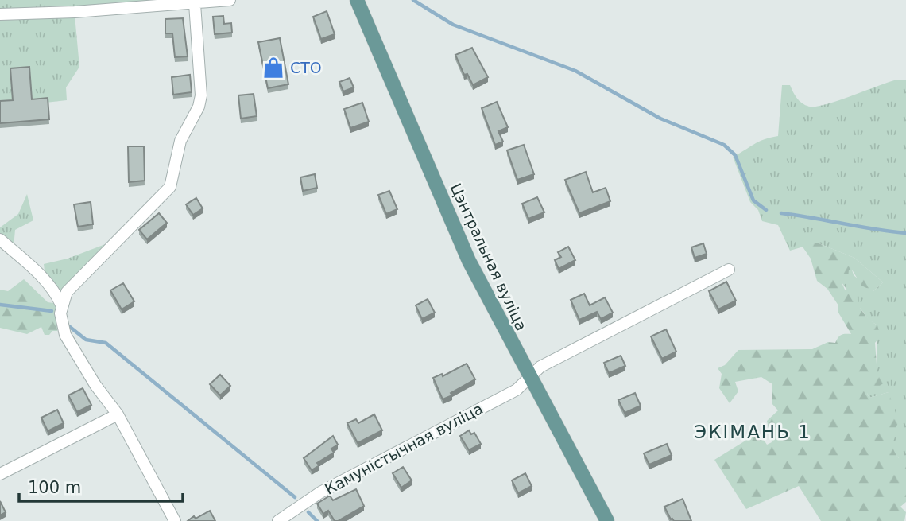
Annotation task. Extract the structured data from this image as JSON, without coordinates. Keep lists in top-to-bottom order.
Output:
{
  "streets": {
    "main road": ["Цэнтральная вуліца"],
    "street": ["Камуністычная вуліца"]
  },
  "crossings": [
    ["Цэнтральная вуліца", "Камуністычная вуліца"]
  ],
  "districts": ["ЭКІМАНЬ 1"],
  "places": {
    "shop": ["СТО"]
  },
  "scale_bar": "100 m"
}
